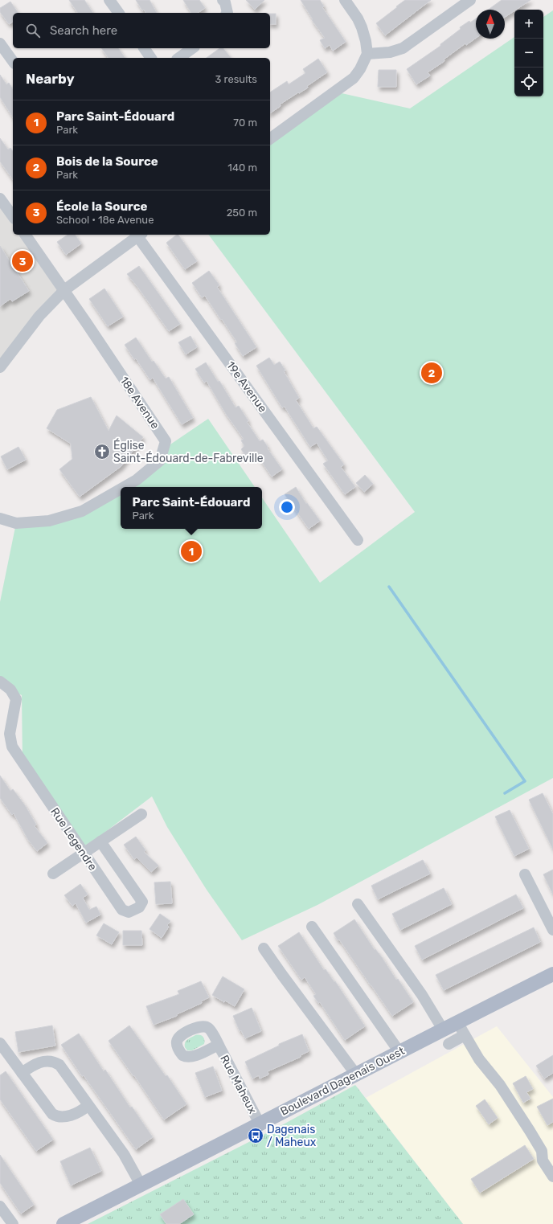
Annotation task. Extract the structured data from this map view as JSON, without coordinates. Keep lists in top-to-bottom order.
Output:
{
  "streets": {
    "main road": ["Boulevard Dagenais Ouest"],
    "street": [
      "19e Avenue",
      "18e Avenue",
      "Rue Legendre",
      "Rue Maheux"
    ]
  },
  "crossings": [
    ["Boulevard Dagenais Ouest", "Rue Maheux"]
  ],
  "places": {
    "church": ["Église Saint-Édouard-de-Fabreville"],
    "bus stop": ["Dagenais / Maheux"]
  },
  "north": "top",
  "page": {
    "map_buttons": ["+", "−"],
    "search": "Search here",
    "heading": ["Nearby", "3 results"],
    "list": [
      {
        "mark": "1",
        "name": "Parc Saint-Édouard",
        "note": "Park",
        "value": "70 m"
      },
      {
        "mark": "2",
        "name": "Bois de la Source",
        "note": "Park",
        "value": "140 m"
      },
      {
        "mark": "3",
        "name": "École la Source",
        "note": "School · 18e Avenue",
        "value": "250 m"
      }
    ],
    "pins": ["3", "2", "1"],
    "popup": ["Parc Saint-Édouard", "Park"]
  }
}
